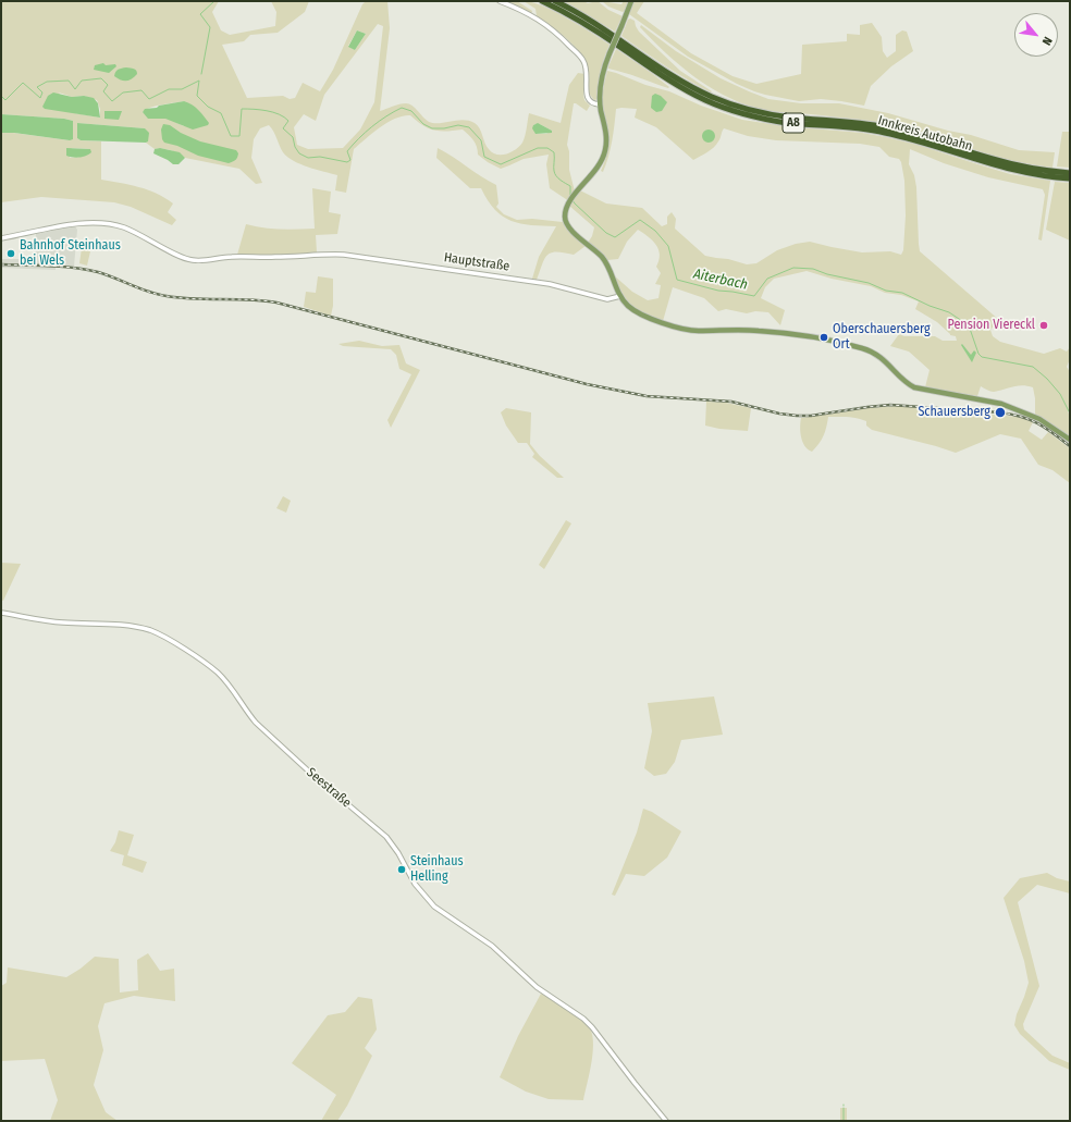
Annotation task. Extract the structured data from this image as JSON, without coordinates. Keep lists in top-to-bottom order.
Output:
{
  "streets": {
    "highway": ["A8", "Innkreis Autobahn"],
    "street": ["Hauptstraße", "Seestraße"]
  },
  "water": ["Aiterbach"],
  "places": [
    "Bahnhof Steinhaus bei Wels",
    "Pension Viereckl",
    "Oberschauersberg Ort",
    "Schauersberg",
    "Steinhaus Helling"
  ],
  "north": "bottom right"
}
